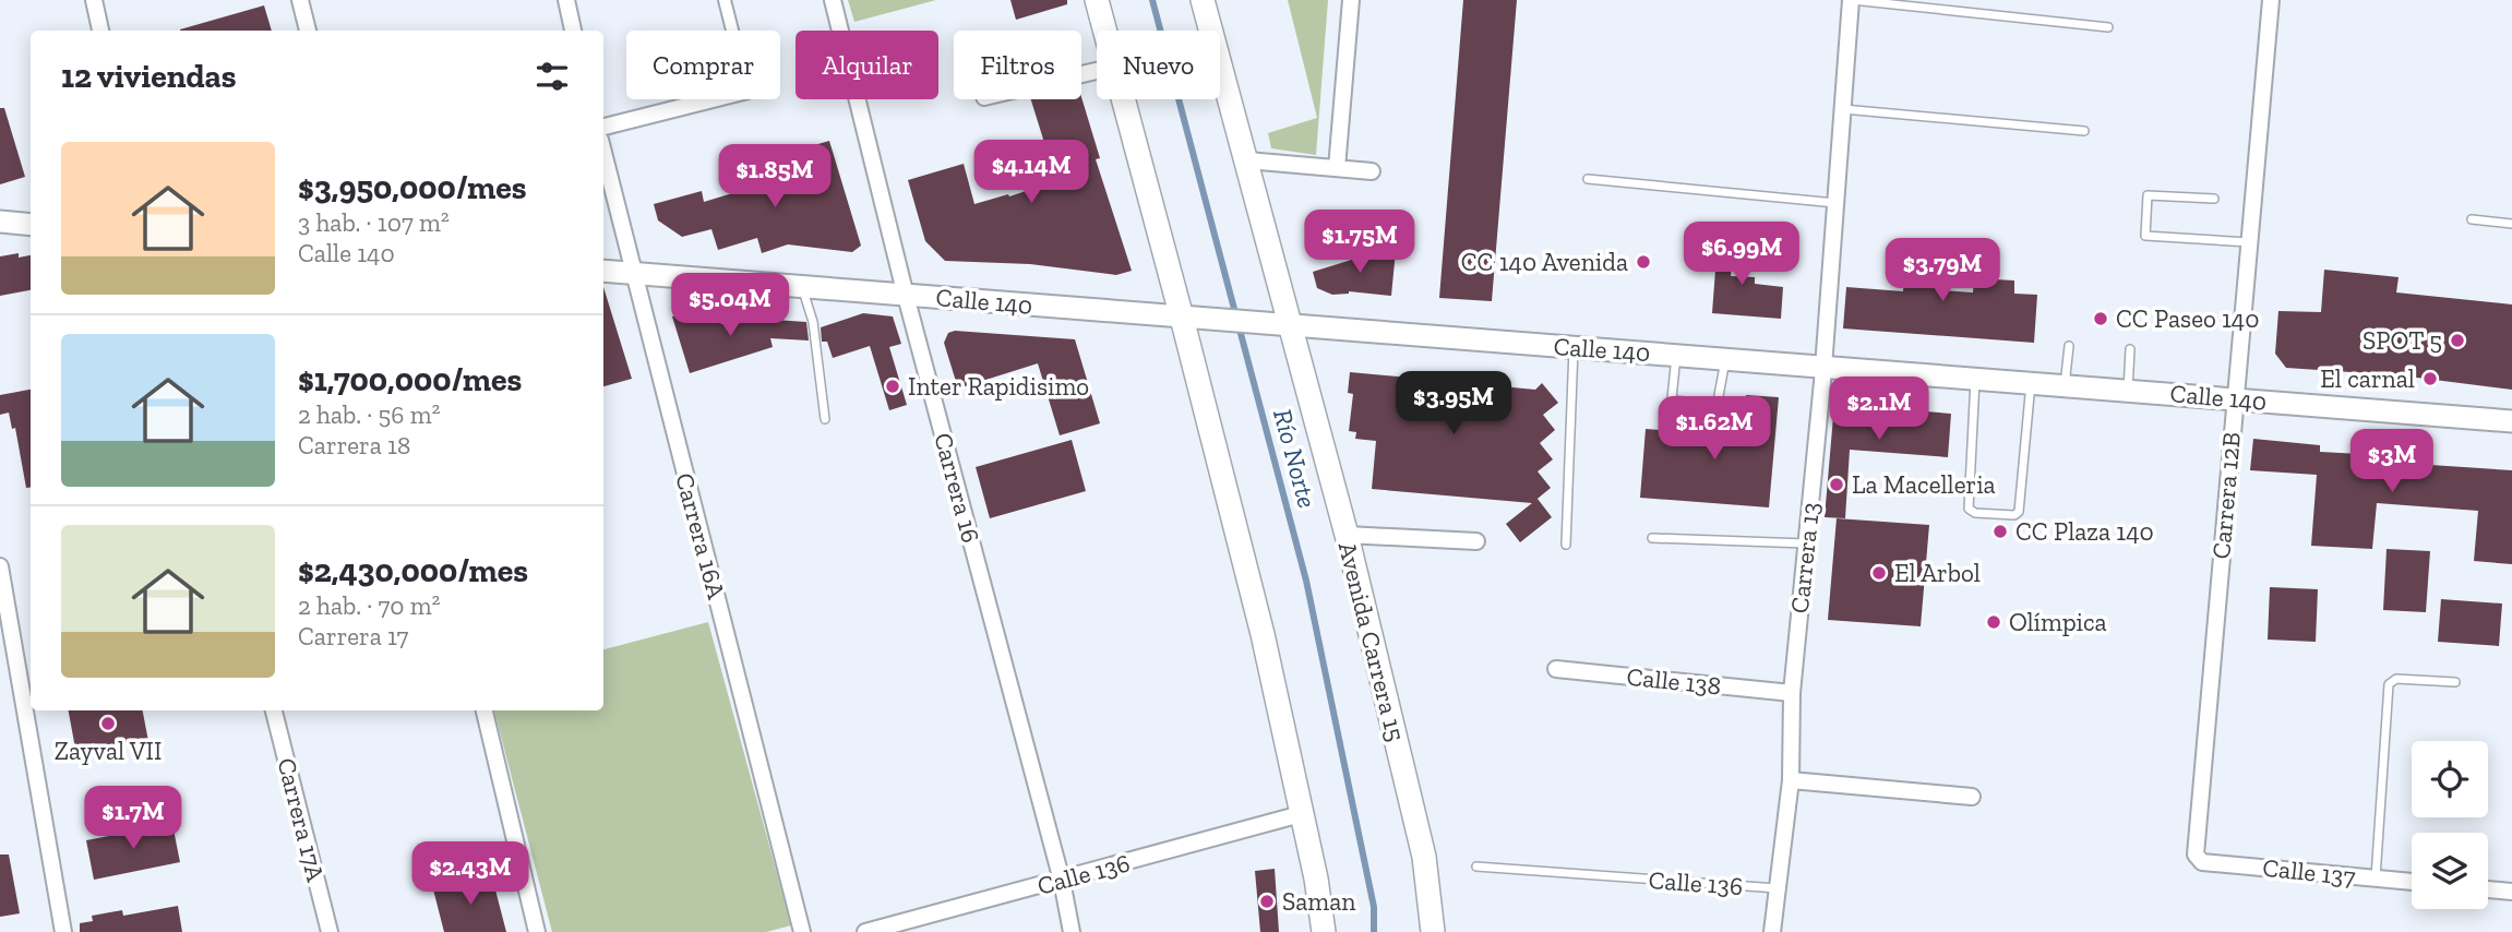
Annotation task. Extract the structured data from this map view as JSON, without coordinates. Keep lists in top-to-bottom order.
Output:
{
  "streets": {
    "main road": ["Avenida Carrera 15"],
    "street": [
      "Calle 140",
      "Carrera 16",
      "Carrera 12B",
      "Carrera 16A",
      "Carrera 13",
      "Calle 138",
      "Carrera 17A",
      "Calle 137",
      "Calle 136"
    ]
  },
  "crossings": [
    ["Calle 140", "Carrera 16"],
    ["Calle 140", "Carrera 12B"],
    ["Calle 140", "Carrera 16A"],
    ["Calle 140", "Carrera 13"],
    ["Calle 140", "Avenida Carrera 15"],
    ["Carrera 16", "Calle 136"],
    ["Carrera 12B", "Calle 137"],
    ["Carrera 13", "Calle 138"],
    ["Carrera 13", "Calle 136"]
  ],
  "water": ["Río Norte"],
  "places": [
    "CC 140 Avenida",
    "CC Paseo 140",
    "SPOT 5",
    "El carnal",
    "Inter Rapidisimo",
    "La Macelleria",
    "CC Plaza 140",
    "El Arbol",
    "Olímpica",
    "Zayval VII",
    "Saman"
  ],
  "page": {
    "chip": [
      "Comprar",
      "Alquilar",
      "Filtros",
      "Nuevo"
    ],
    "heading": "12 viviendas",
    "list": [
      {
        "name": "$3,950,000/mes",
        "note": "3 hab. · 107 m² · Calle 140"
      },
      {
        "name": "$1,700,000/mes",
        "note": "2 hab. · 56 m² · Carrera 18"
      },
      {
        "name": "$2,430,000/mes",
        "note": "2 hab. · 70 m² · Carrera 17"
      }
    ],
    "price": [
      "$4.14M",
      "$1.85M",
      "$1.75M",
      "$6.99M",
      "$3.79M",
      "$5.04M",
      "$3.95M",
      "$2.1M",
      "$1.62M",
      "$3M",
      "$1.7M",
      "$2.43M"
    ]
  }
}
